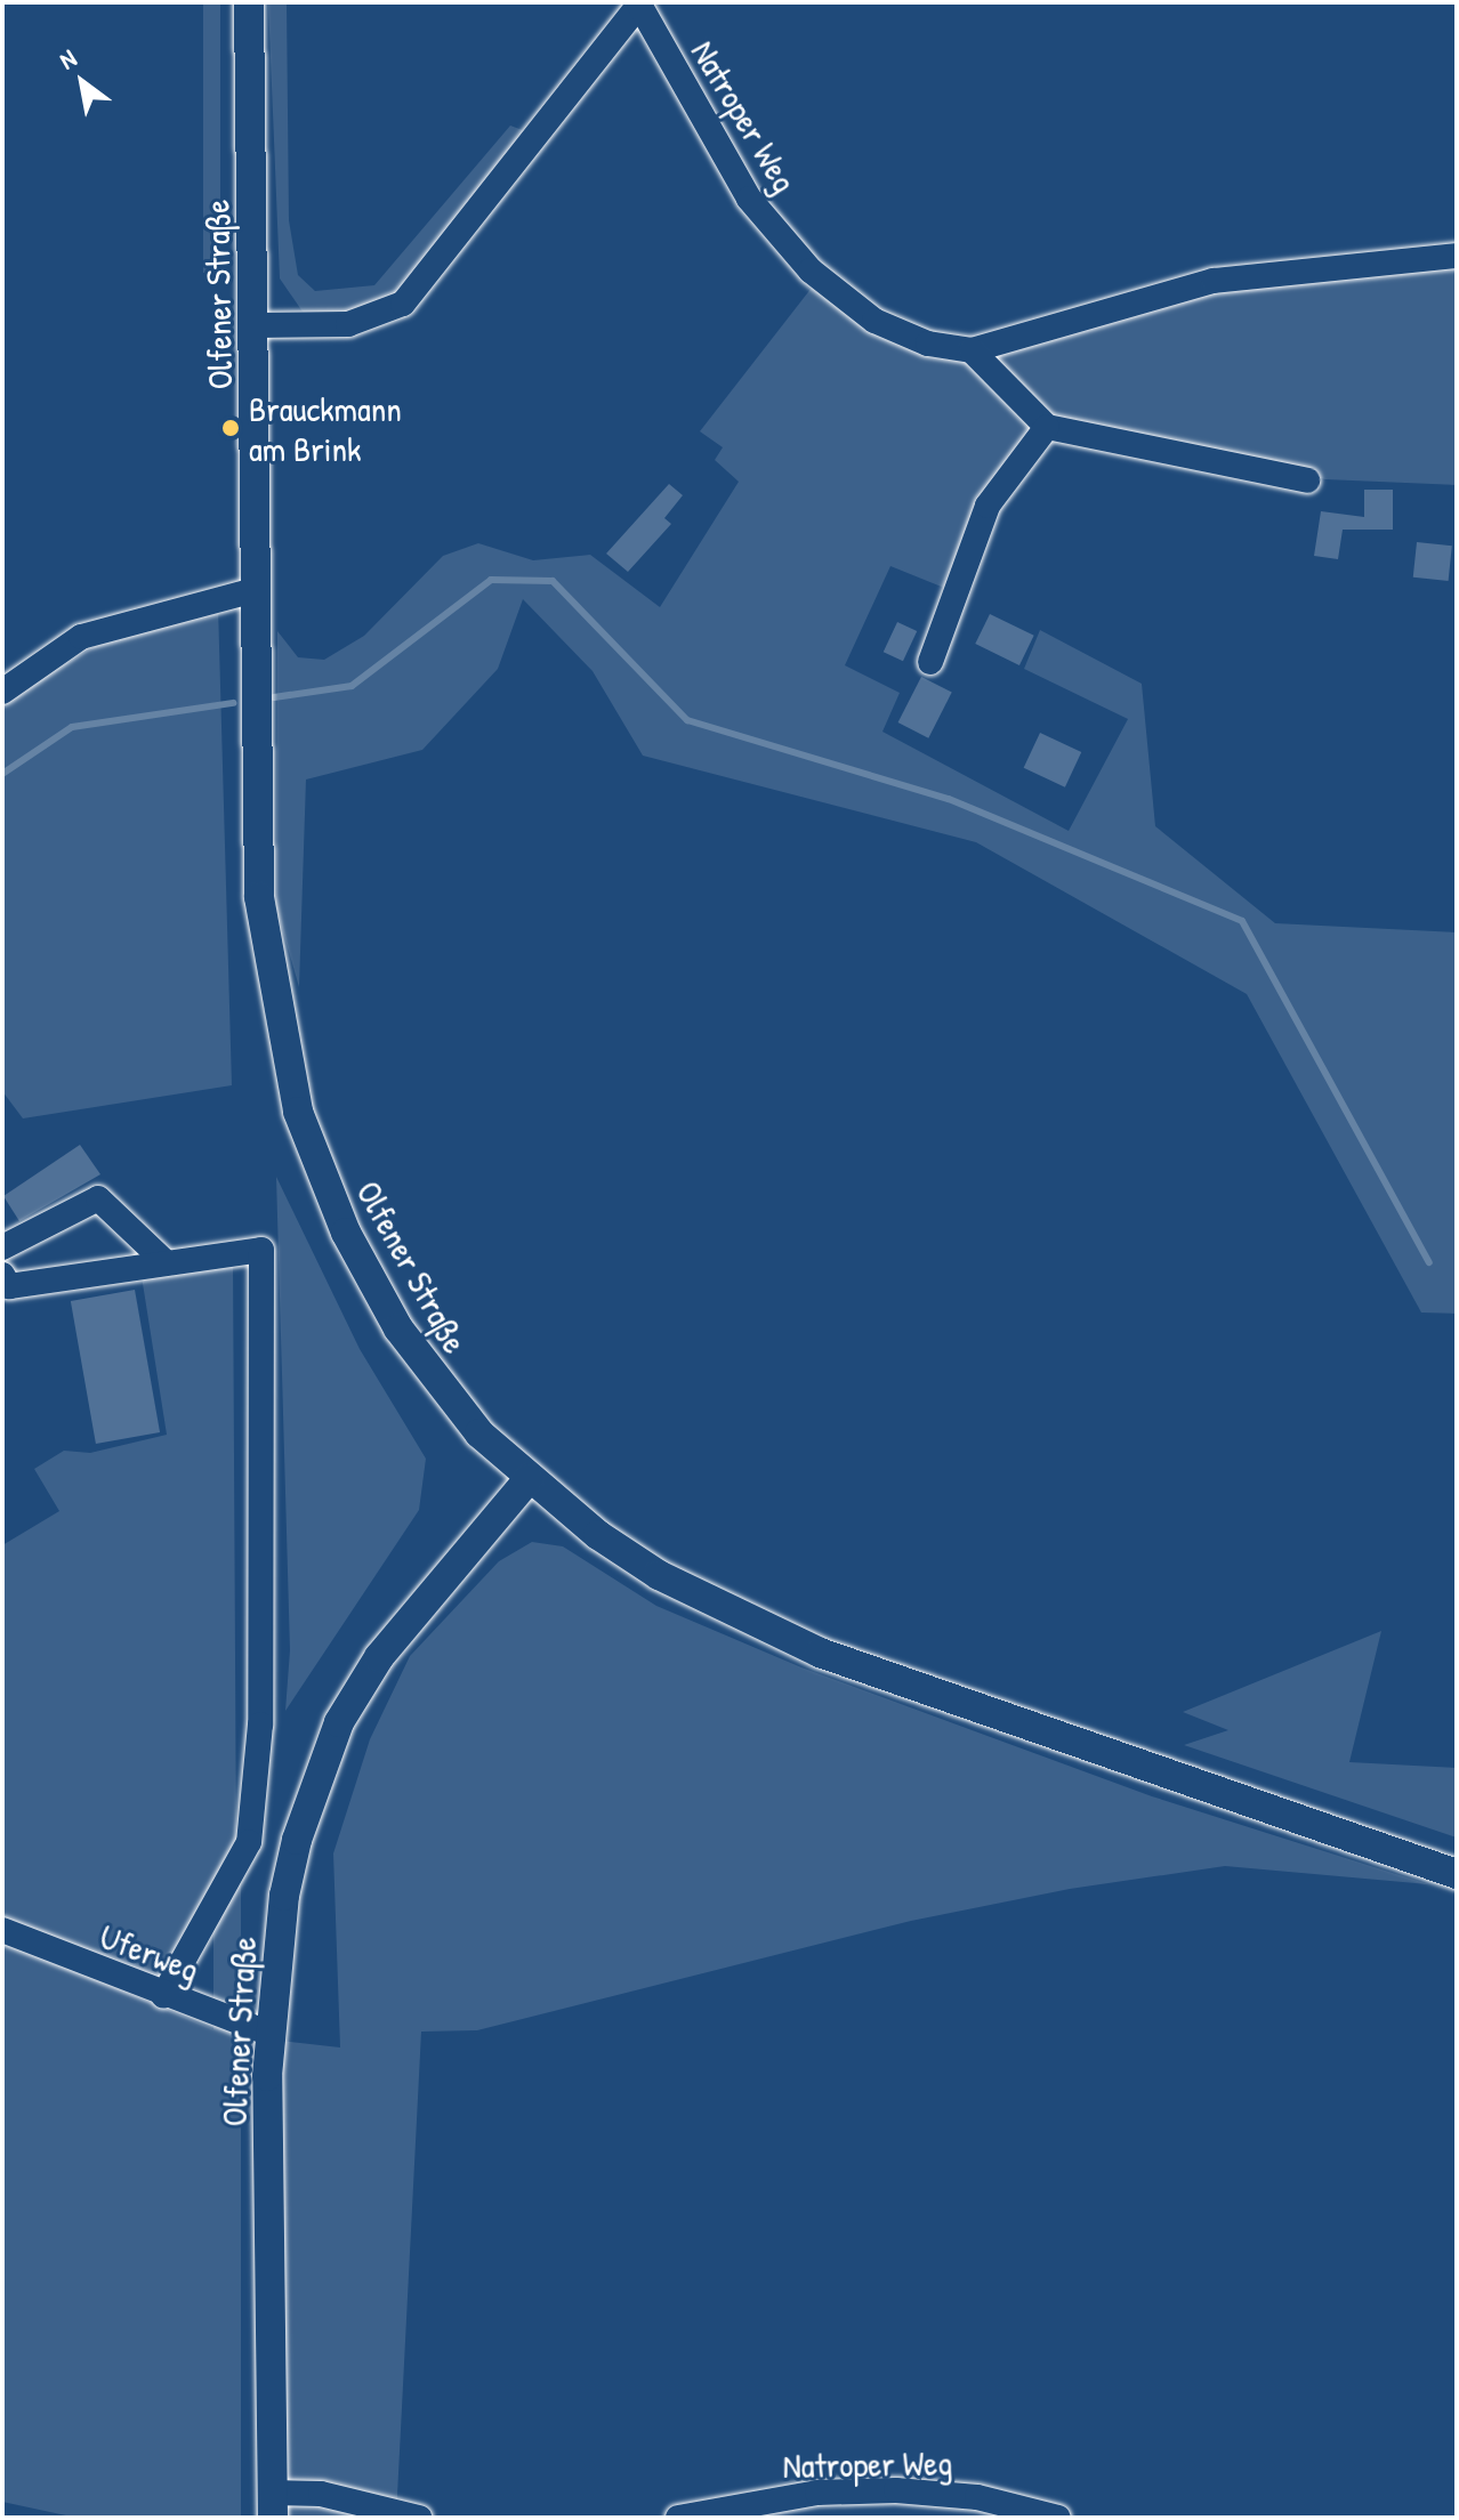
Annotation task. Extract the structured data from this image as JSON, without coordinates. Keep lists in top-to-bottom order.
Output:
{
  "streets": {
    "main road": ["Olfener Straße"],
    "street": ["Natroper Weg", "Uferweg"]
  },
  "crossings": [
    ["Natroper Weg", "Olfener Straße"],
    ["Olfener Straße", "Uferweg"]
  ],
  "places": ["Brauckmann am Brink"],
  "north": "top left"
}
